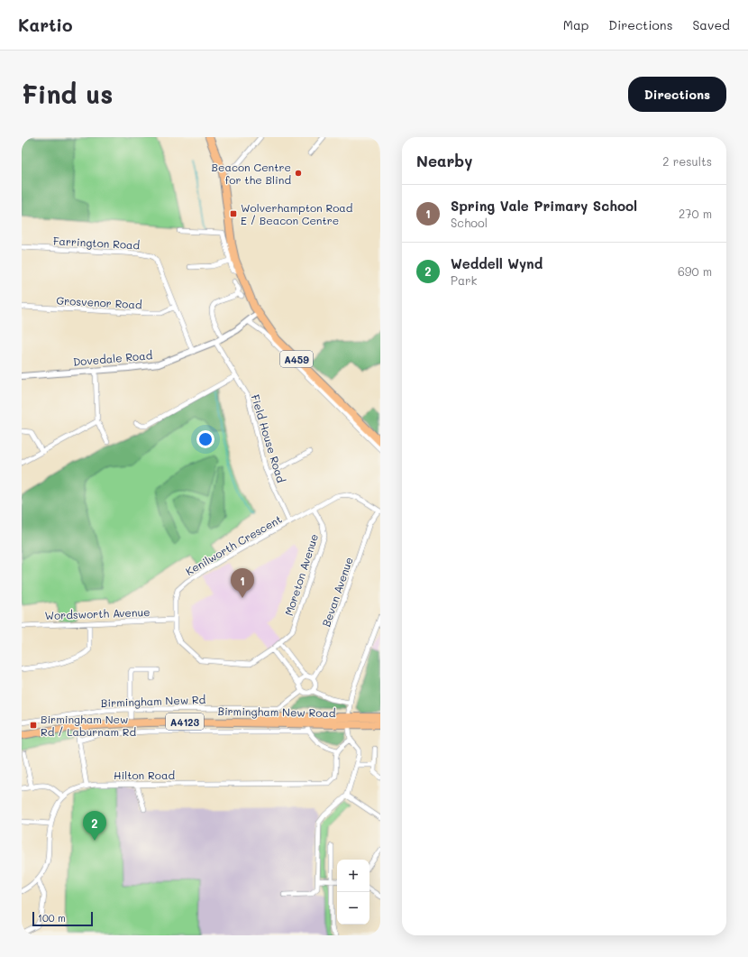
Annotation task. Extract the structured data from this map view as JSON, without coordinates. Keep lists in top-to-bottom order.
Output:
{
  "streets": {
    "main road": ["A459", "Birmingham New Road", "A4123"],
    "street": [
      "Farrington Road",
      "Grosvenor Road",
      "Dovedale Road",
      "Field House Road",
      "Kenilworth Crescent",
      "Moreton Avenue",
      "Bevan Avenue",
      "Wordsworth Avenue",
      "Birmingham New Rd",
      "Hilton Road"
    ]
  },
  "crossings": [
    ["Farrington Road", "Grosvenor Road"],
    ["Farrington Road", "Dovedale Road"],
    ["Dovedale Road", "A459"],
    ["Dovedale Road", "Field House Road"],
    ["Field House Road", "Kenilworth Crescent"],
    ["Kenilworth Crescent", "Moreton Avenue"],
    ["Kenilworth Crescent", "Bevan Avenue"],
    ["Kenilworth Crescent", "Wordsworth Avenue"],
    ["Bevan Avenue", "Birmingham New Rd"]
  ],
  "places": {
    "other": ["Beacon Centre for the Blind"],
    "transit": ["Wolverhampton Road E / Beacon Centre", "Birmingham New Rd / Laburnam Rd"]
  },
  "scale_bar": "100 m",
  "page": {
    "header": "Kartio",
    "nav": ["Map", "Directions", "Saved"],
    "buttons": "Directions",
    "title": "Find us",
    "heading": ["Nearby", "2 results"],
    "list": [
      {
        "mark": "1",
        "name": "Spring Vale Primary School",
        "note": "School",
        "value": "270 m"
      },
      {
        "mark": "2",
        "name": "Weddell Wynd",
        "note": "Park",
        "value": "690 m"
      }
    ],
    "pins": ["1", "2"],
    "map_buttons": ["+", "−"],
    "scale": "100 m"
  }
}
